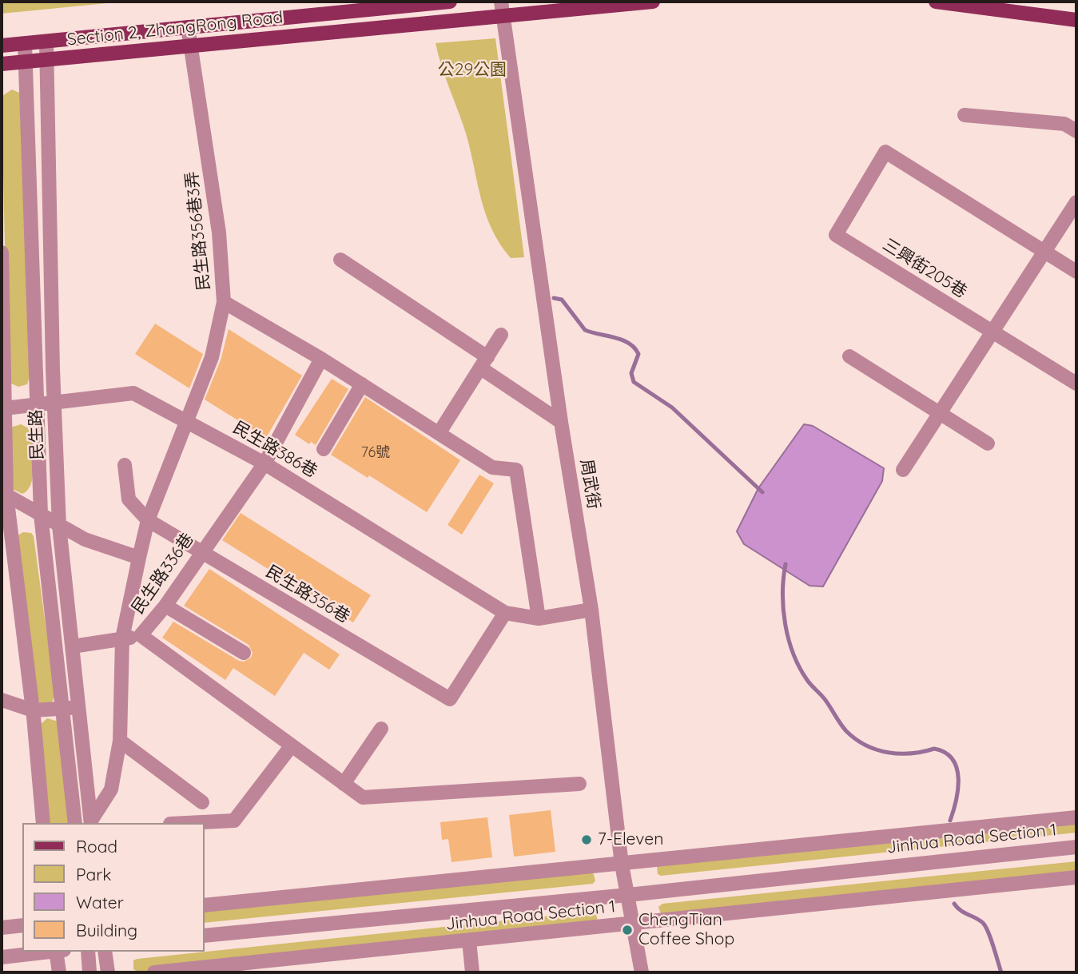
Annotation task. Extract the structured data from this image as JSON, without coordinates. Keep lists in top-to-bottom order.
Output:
{
  "streets": {
    "main road": ["Section 2, ZhangRong Road"],
    "street": [
      "民生路356巷3弄",
      "三興街205巷",
      "民生路",
      "民生路386巷",
      "周武街",
      "民生路336巷",
      "民生路356巷",
      "Jinhua Road Section 1"
    ]
  },
  "crossings": [
    ["Section 2, ZhangRong Road", "民生路356巷3弄"],
    ["Section 2, ZhangRong Road", "民生路"],
    ["Section 2, ZhangRong Road", "周武街"],
    ["民生路356巷3弄", "民生路386巷"],
    ["民生路356巷3弄", "民生路356巷"],
    ["民生路", "民生路386巷"],
    ["民生路386巷", "民生路336巷"],
    ["民生路386巷", "民生路356巷"],
    ["周武街", "Jinhua Road Section 1"],
    ["民生路336巷", "民生路356巷"]
  ],
  "parks": ["公29公園"],
  "places": ["7-Eleven", "ChengTian Coffee Shop"],
  "house_numbers": ["76號"],
  "legend": [
    "Road",
    "Park",
    "Water",
    "Building"
  ]
}
